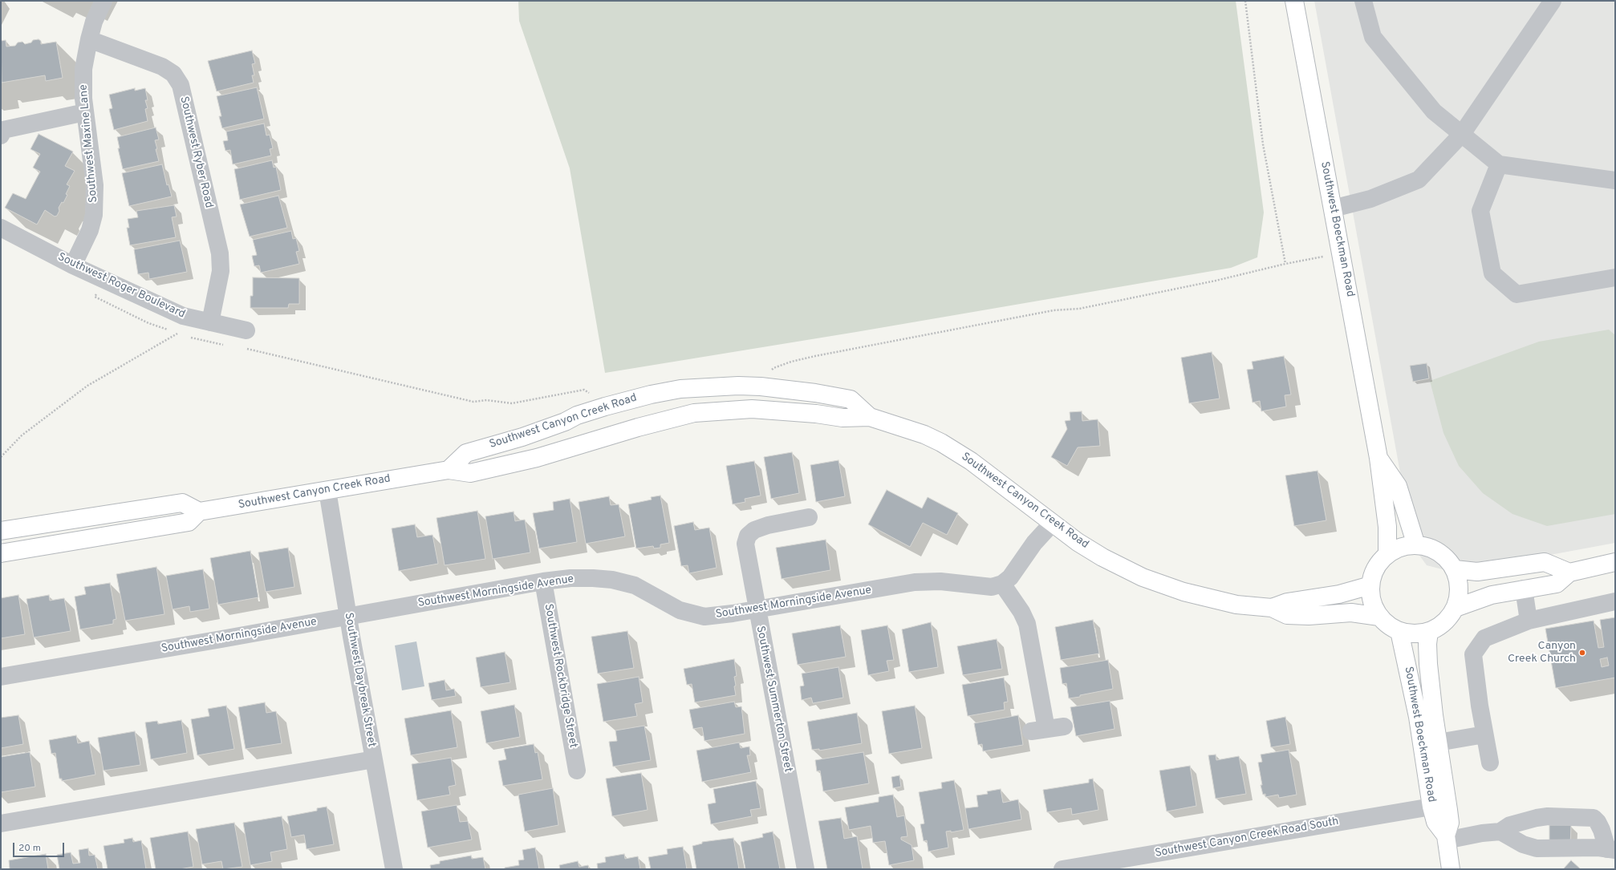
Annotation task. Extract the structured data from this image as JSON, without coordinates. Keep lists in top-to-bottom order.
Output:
{
  "streets": {
    "main road": ["Southwest Boeckman Road", "Southwest Canyon Creek Road"],
    "street": [
      "Southwest Maxine Lane",
      "Southwest Ryber Road",
      "Southwest Roger Boulevard",
      "Southwest Morningside Avenue",
      "Southwest Rockbridge Street",
      "Southwest Daybreak Street",
      "Southwest Summerton Street",
      "Southwest Canyon Creek Road South"
    ]
  },
  "crossings": [
    ["Southwest Maxine Lane", "Southwest Ryber Road"],
    ["Southwest Maxine Lane", "Southwest Roger Boulevard"],
    ["Southwest Ryber Road", "Southwest Roger Boulevard"],
    ["Southwest Boeckman Road", "Southwest Canyon Creek Road"],
    ["Southwest Boeckman Road", "Southwest Canyon Creek Road South"],
    ["Southwest Canyon Creek Road", "Southwest Daybreak Street"],
    ["Southwest Morningside Avenue", "Southwest Rockbridge Street"],
    ["Southwest Morningside Avenue", "Southwest Daybreak Street"],
    ["Southwest Morningside Avenue", "Southwest Summerton Street"]
  ],
  "places": ["Canyon Creek Church"],
  "scale_bar": "20 m"
}
